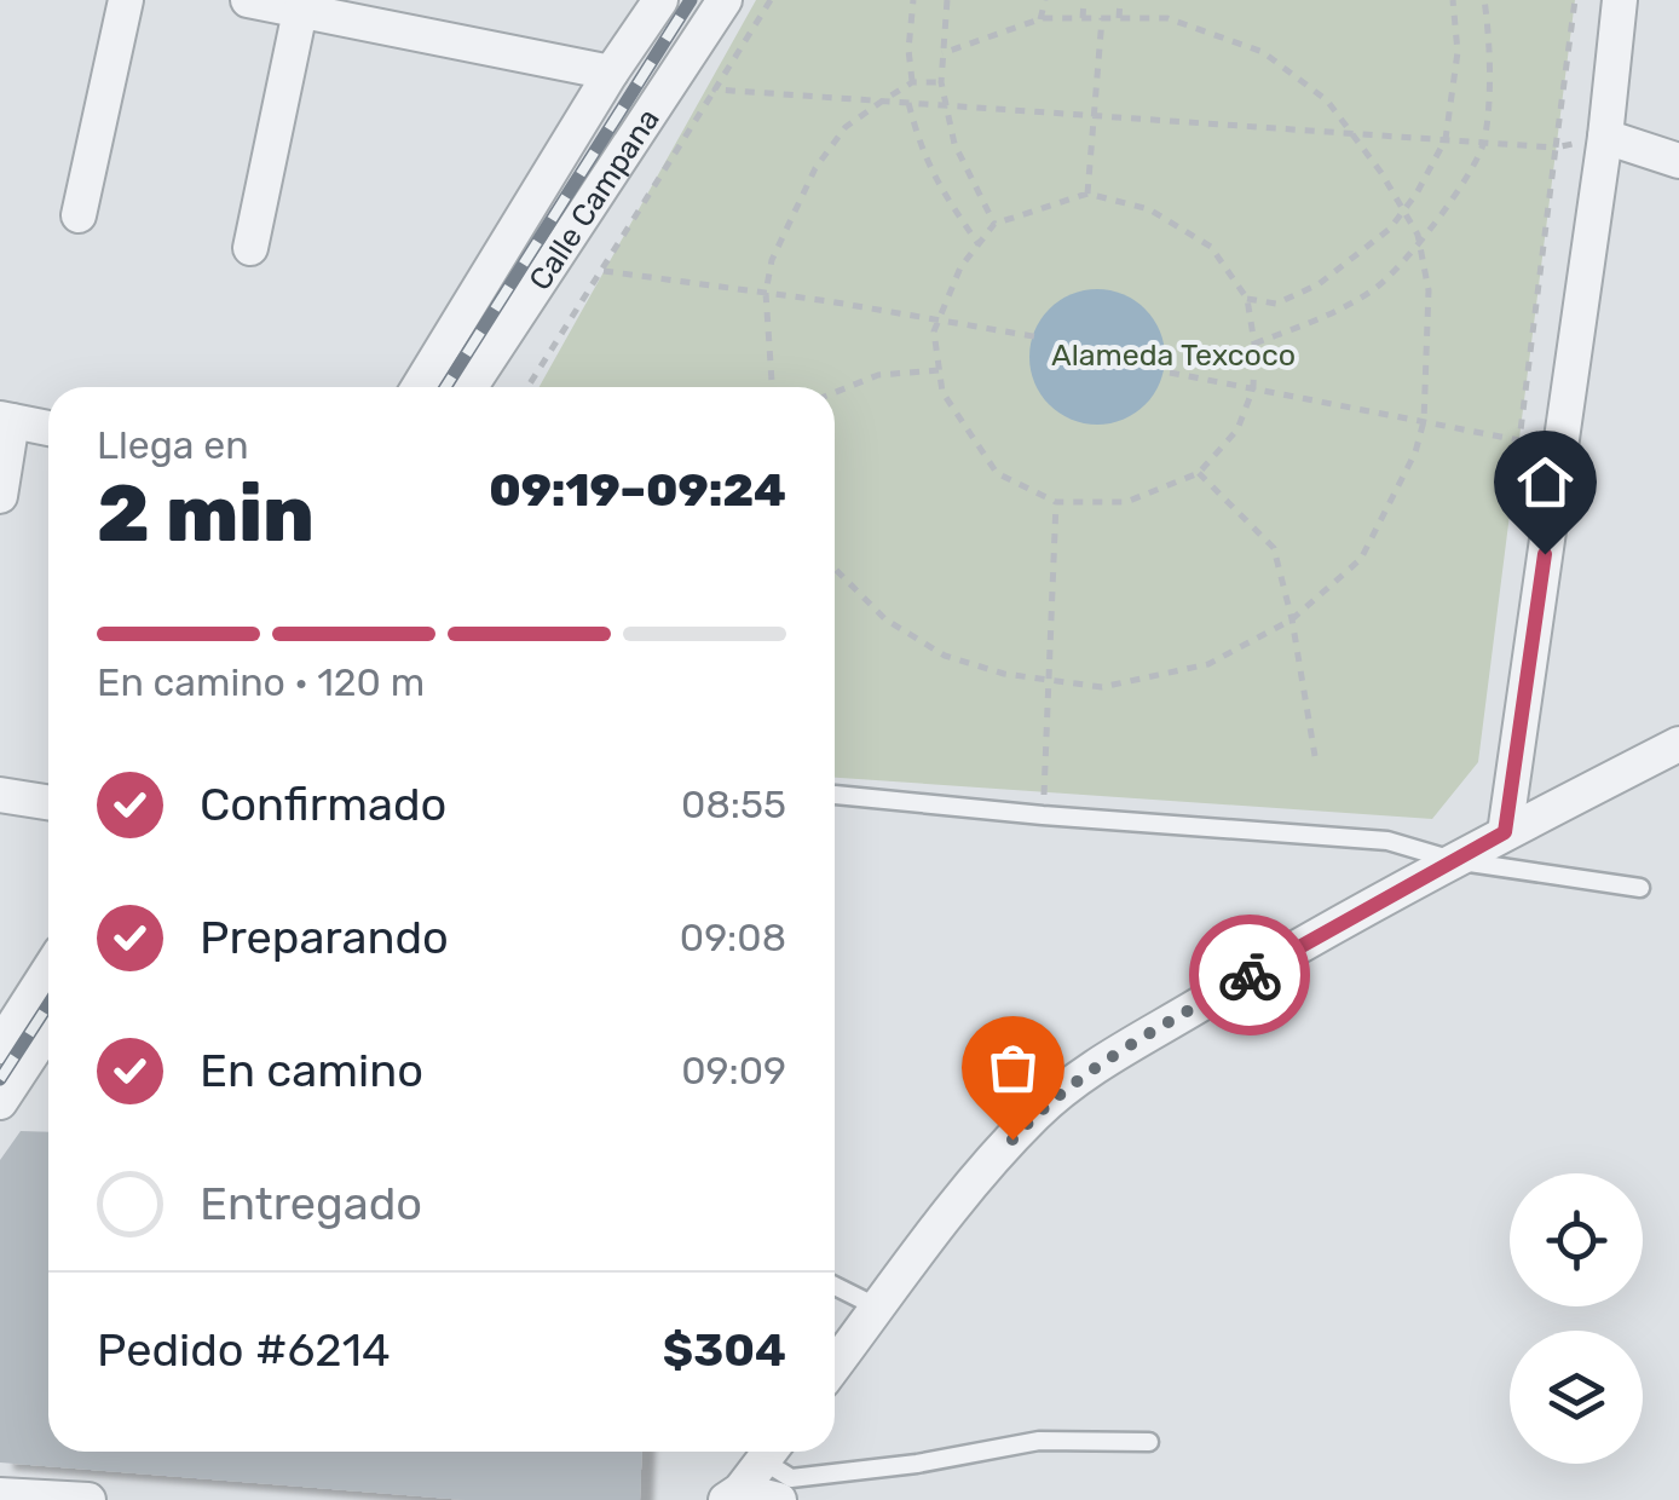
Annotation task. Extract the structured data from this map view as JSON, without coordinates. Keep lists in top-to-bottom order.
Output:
{
  "streets": {
    "street": ["Calle Campana"]
  },
  "parks": ["Alameda Texcoco"],
  "page": {
    "heading": ["2 min", "Llega en", "09:19–09:24"],
    "panel": ["Pedido #6214", "$304"],
    "bar": "En camino · 120 m",
    "list": [
      ["Confirmado", "08:55"],
      ["Preparando", "09:08"],
      ["En camino", "09:09"],
      "Entregado"
    ]
  }
}
